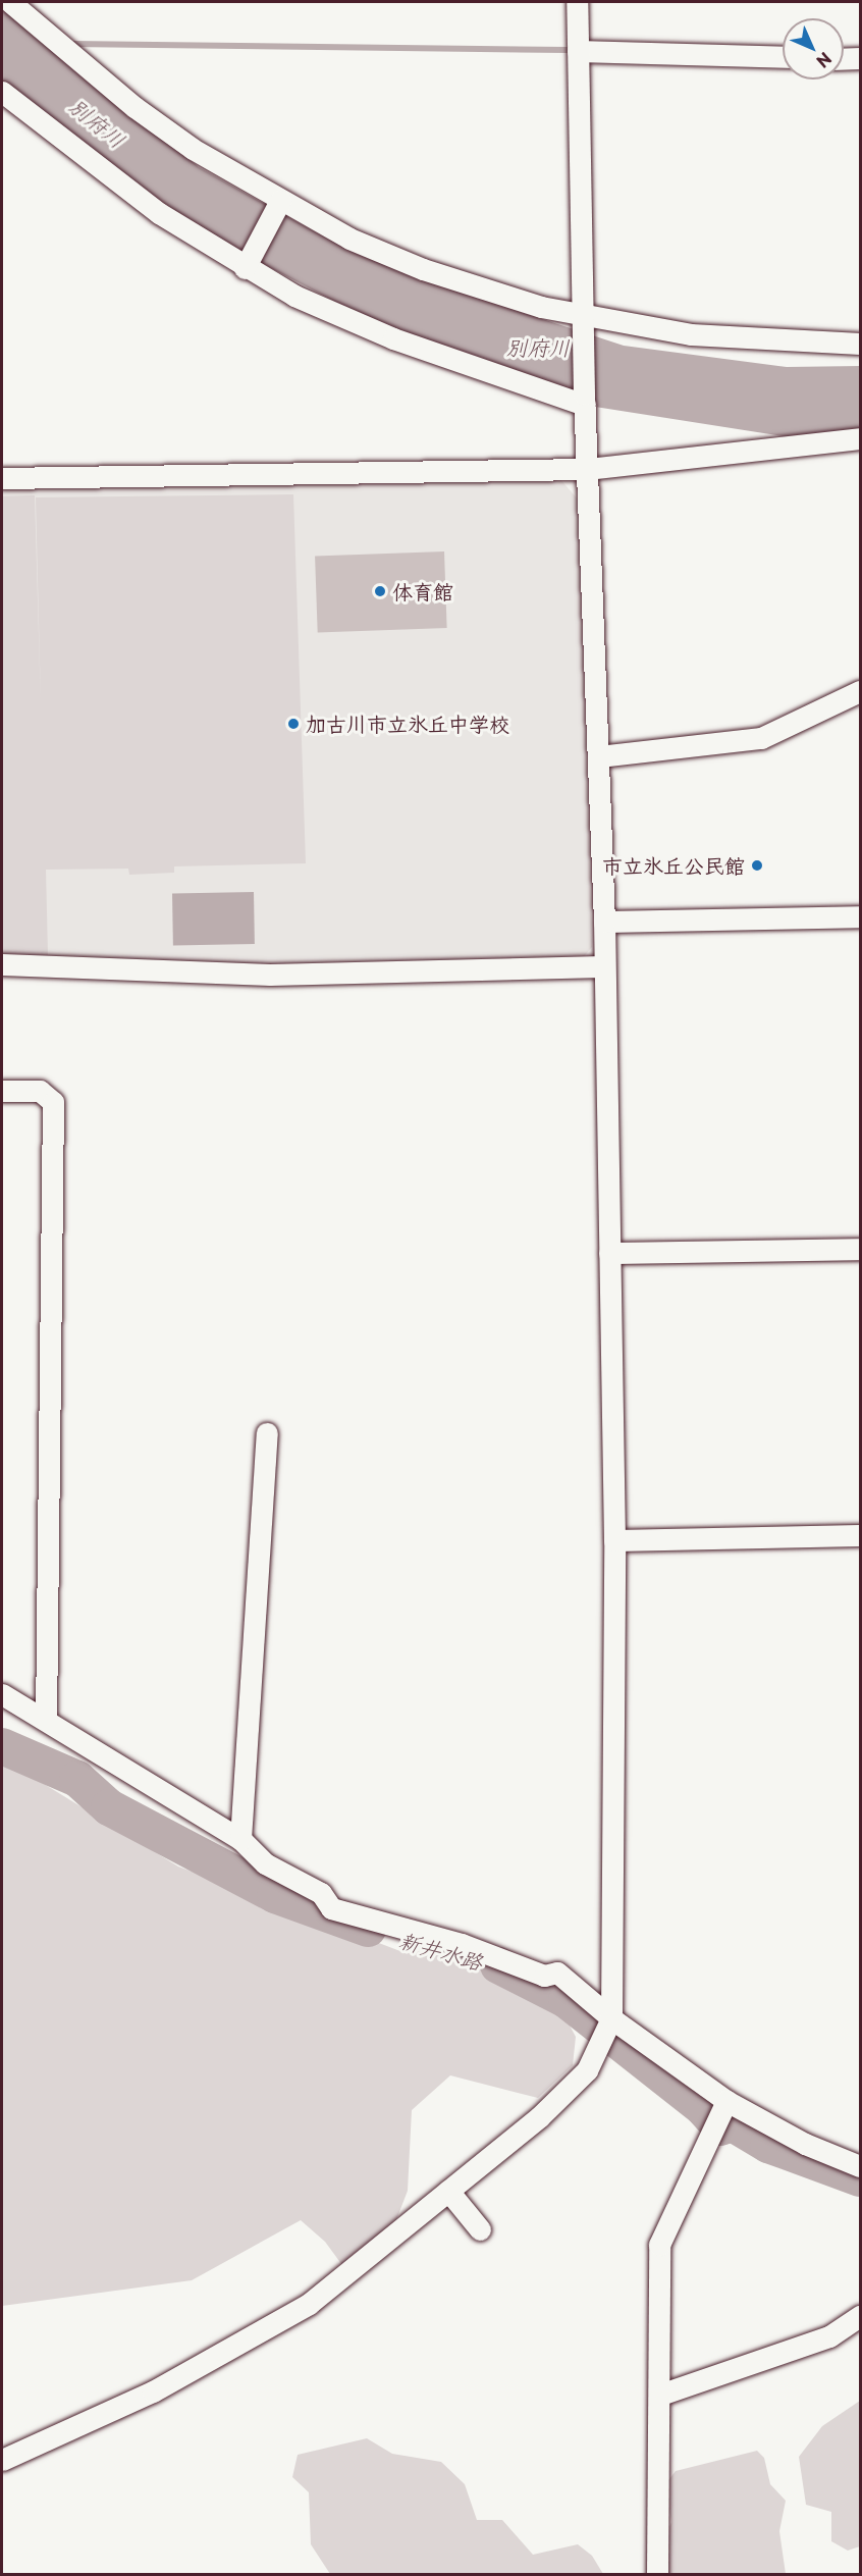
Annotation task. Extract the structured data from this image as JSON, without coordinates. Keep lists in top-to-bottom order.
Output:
{
  "water": ["別府川", "新井水路"],
  "places": ["体育館", "加古川市立氷丘中学校", "市立氷丘公民館"],
  "north": "bottom right"
}
